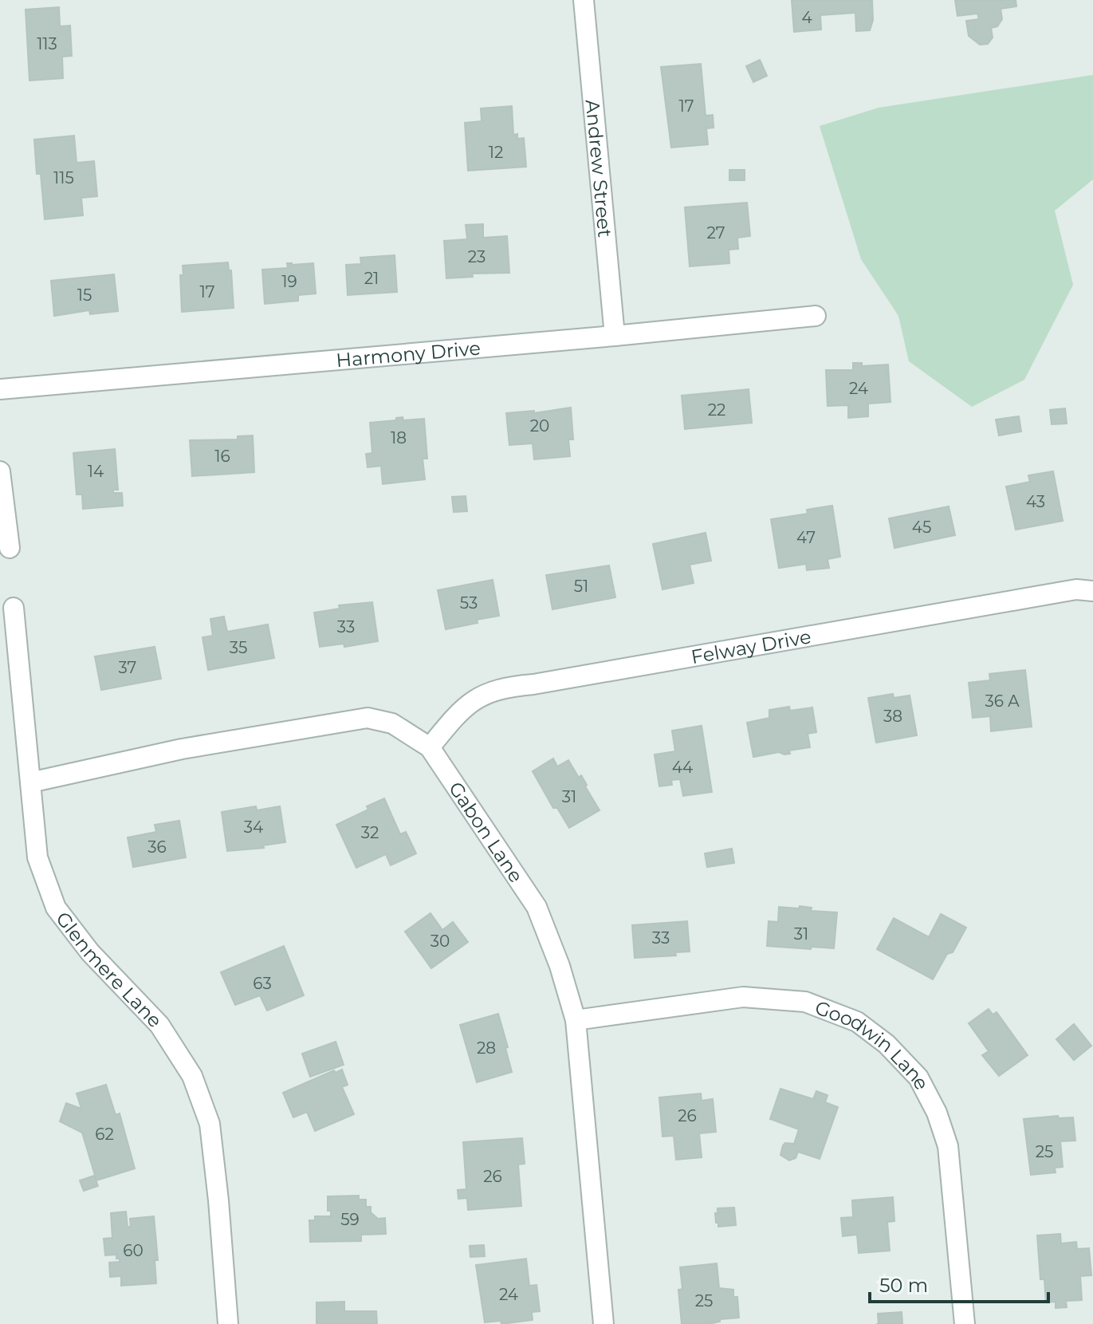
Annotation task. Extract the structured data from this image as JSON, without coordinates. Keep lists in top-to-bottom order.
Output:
{
  "streets": {
    "street": [
      "Andrew Street",
      "Harmony Drive",
      "Felway Drive",
      "Gabon Lane",
      "Glenmere Lane",
      "Goodwin Lane"
    ]
  },
  "crossings": [
    ["Andrew Street", "Harmony Drive"],
    ["Felway Drive", "Gabon Lane"],
    ["Gabon Lane", "Glenmere Lane"],
    ["Gabon Lane", "Goodwin Lane"]
  ],
  "house_numbers": [
    "4",
    "113",
    "17",
    "12",
    "115",
    "27",
    "23",
    "21",
    "19",
    "17",
    "15",
    "24",
    "22",
    "20",
    "18",
    "16",
    "14",
    "43",
    "45",
    "47",
    "51",
    "53",
    "33",
    "35",
    "37",
    "36 A",
    "38",
    "44",
    "31",
    "34",
    "32",
    "36",
    "31",
    "33",
    "30",
    "63",
    "28",
    "26",
    "62",
    "25",
    "26",
    "59",
    "60",
    "24",
    "25"
  ],
  "scale_bar": "50 m"
}
